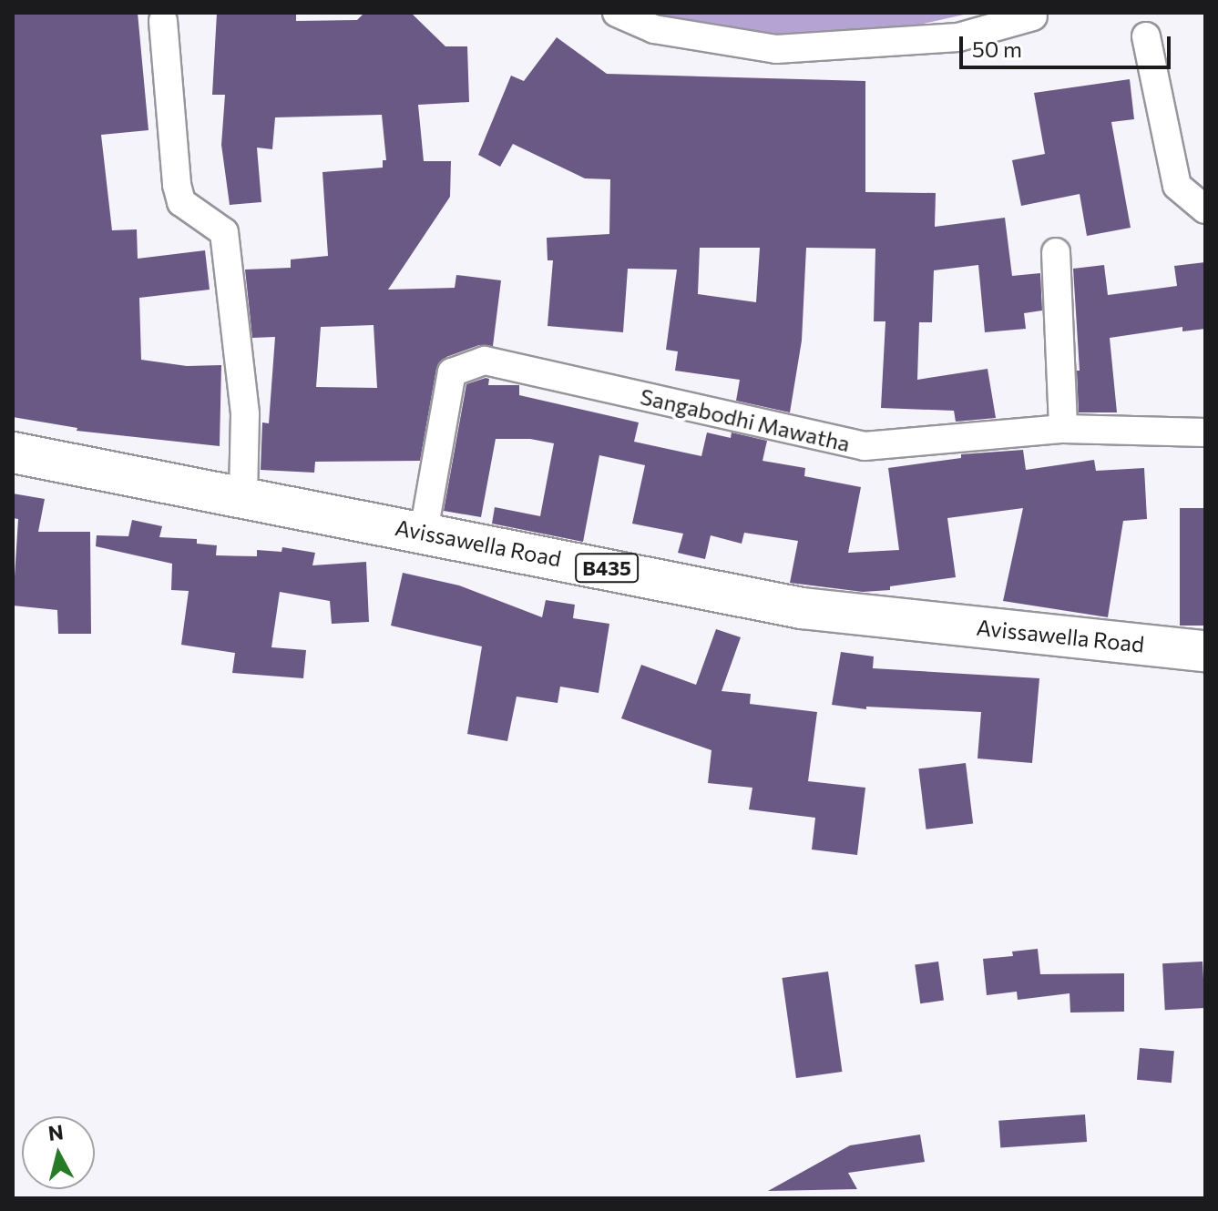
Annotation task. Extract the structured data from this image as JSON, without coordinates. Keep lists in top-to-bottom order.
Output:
{
  "streets": {
    "main road": ["Avissawella Road", "B435"],
    "street": ["Sangabodhi Mawatha"]
  },
  "crossings": [
    ["Sangabodhi Mawatha", "Avissawella Road"]
  ],
  "scale_bar": "50 m",
  "north": "top"
}
